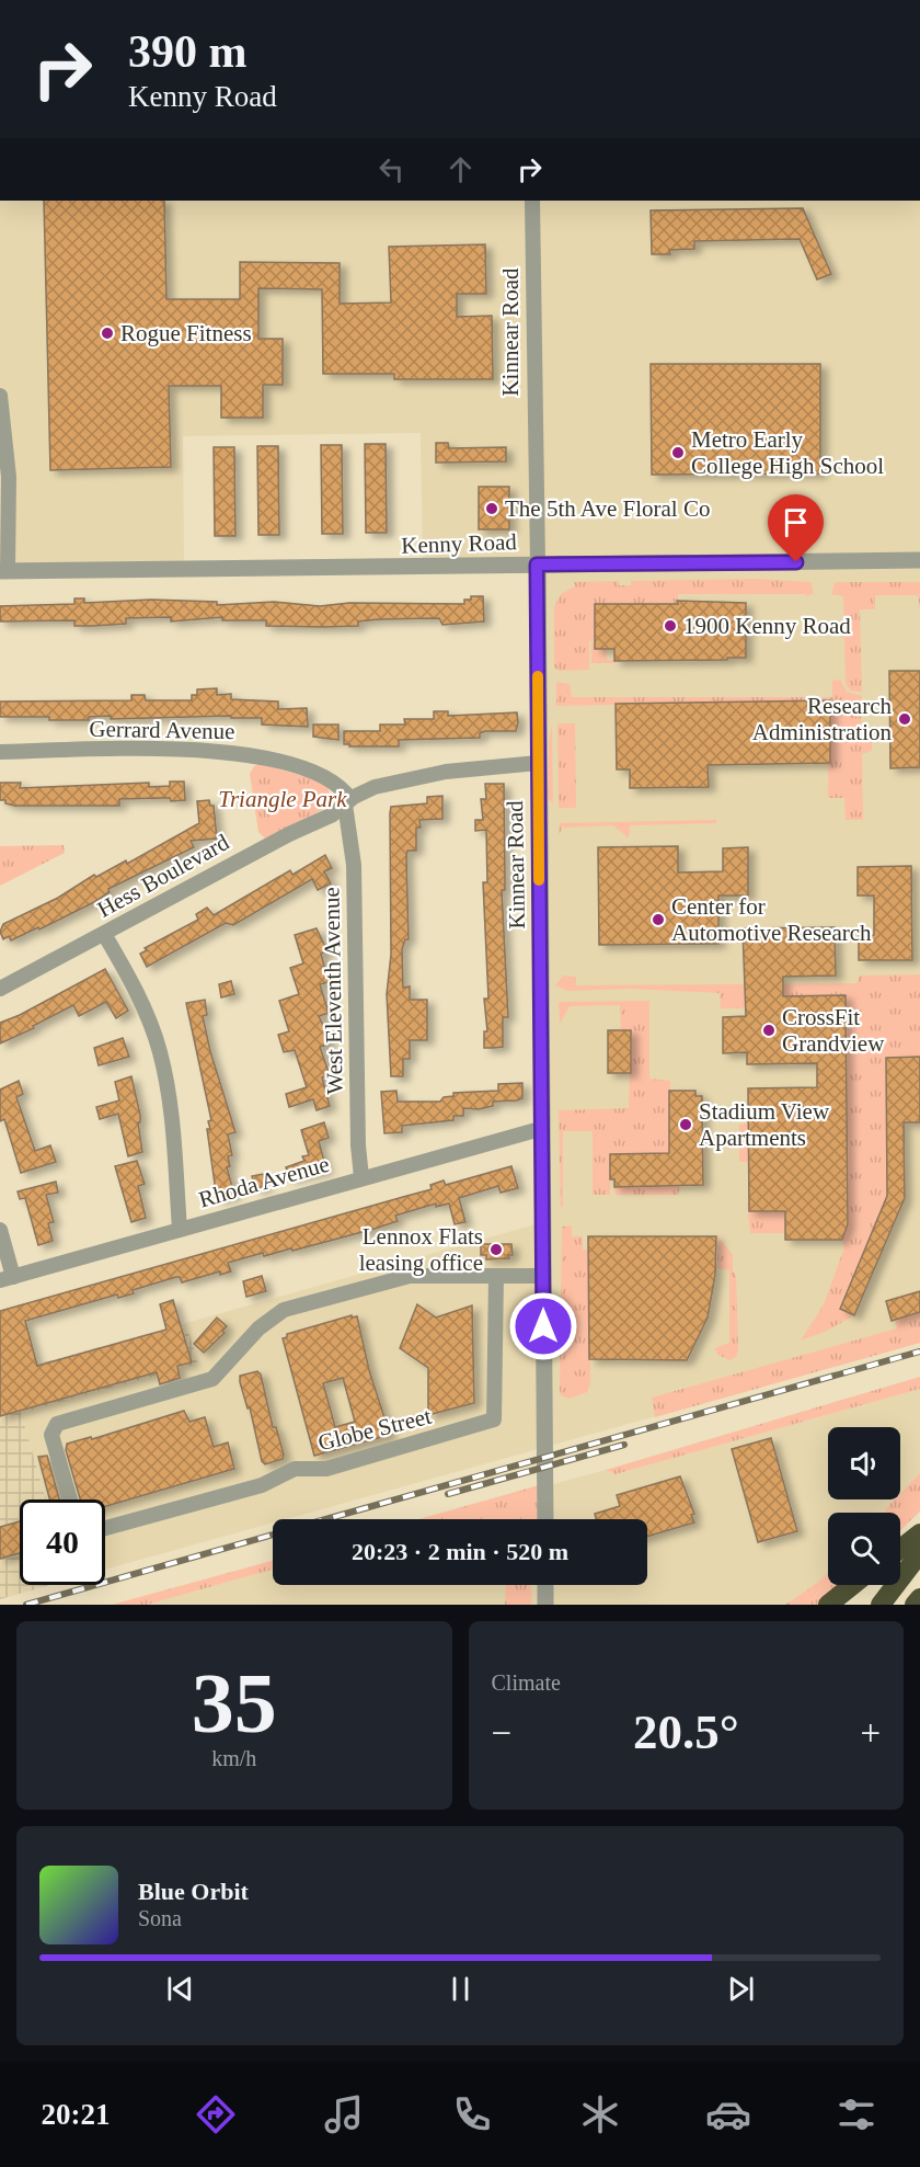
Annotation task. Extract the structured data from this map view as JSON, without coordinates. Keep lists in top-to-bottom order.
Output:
{
  "streets": {
    "street": [
      "Kinnear Road",
      "Kenny Road",
      "Gerrard Avenue",
      "Hess Boulevard",
      "West Eleventh Avenue",
      "Rhoda Avenue",
      "Globe Street"
    ]
  },
  "crossings": [
    ["Kinnear Road", "Kenny Road"],
    ["Kinnear Road", "Hess Boulevard"],
    ["Kinnear Road", "Rhoda Avenue"],
    ["Gerrard Avenue", "Hess Boulevard"],
    ["Gerrard Avenue", "West Eleventh Avenue"],
    ["Hess Boulevard", "West Eleventh Avenue"],
    ["West Eleventh Avenue", "Rhoda Avenue"]
  ],
  "parks": ["Triangle Park"],
  "places": [
    "Rogue Fitness",
    "Metro Early College High School",
    "The 5th Ave Floral Co",
    "1900 Kenny Road",
    "Research Administration",
    "Center for Automotive Research",
    "CrossFit Grandview",
    "Stadium View Apartments",
    "Lennox Flats leasing office"
  ],
  "page": {
    "turn": ["390 m", "Kenny Road"],
    "limit": "40",
    "trip": "20:23 · 2 min · 520 m",
    "tile": [
      ["35", "km/h"],
      "Climate"
    ],
    "heat": ["−", "20.5°", "+"],
    "song": ["Blue Orbit", "Sona"],
    "tabs": "20:21"
  }
}
